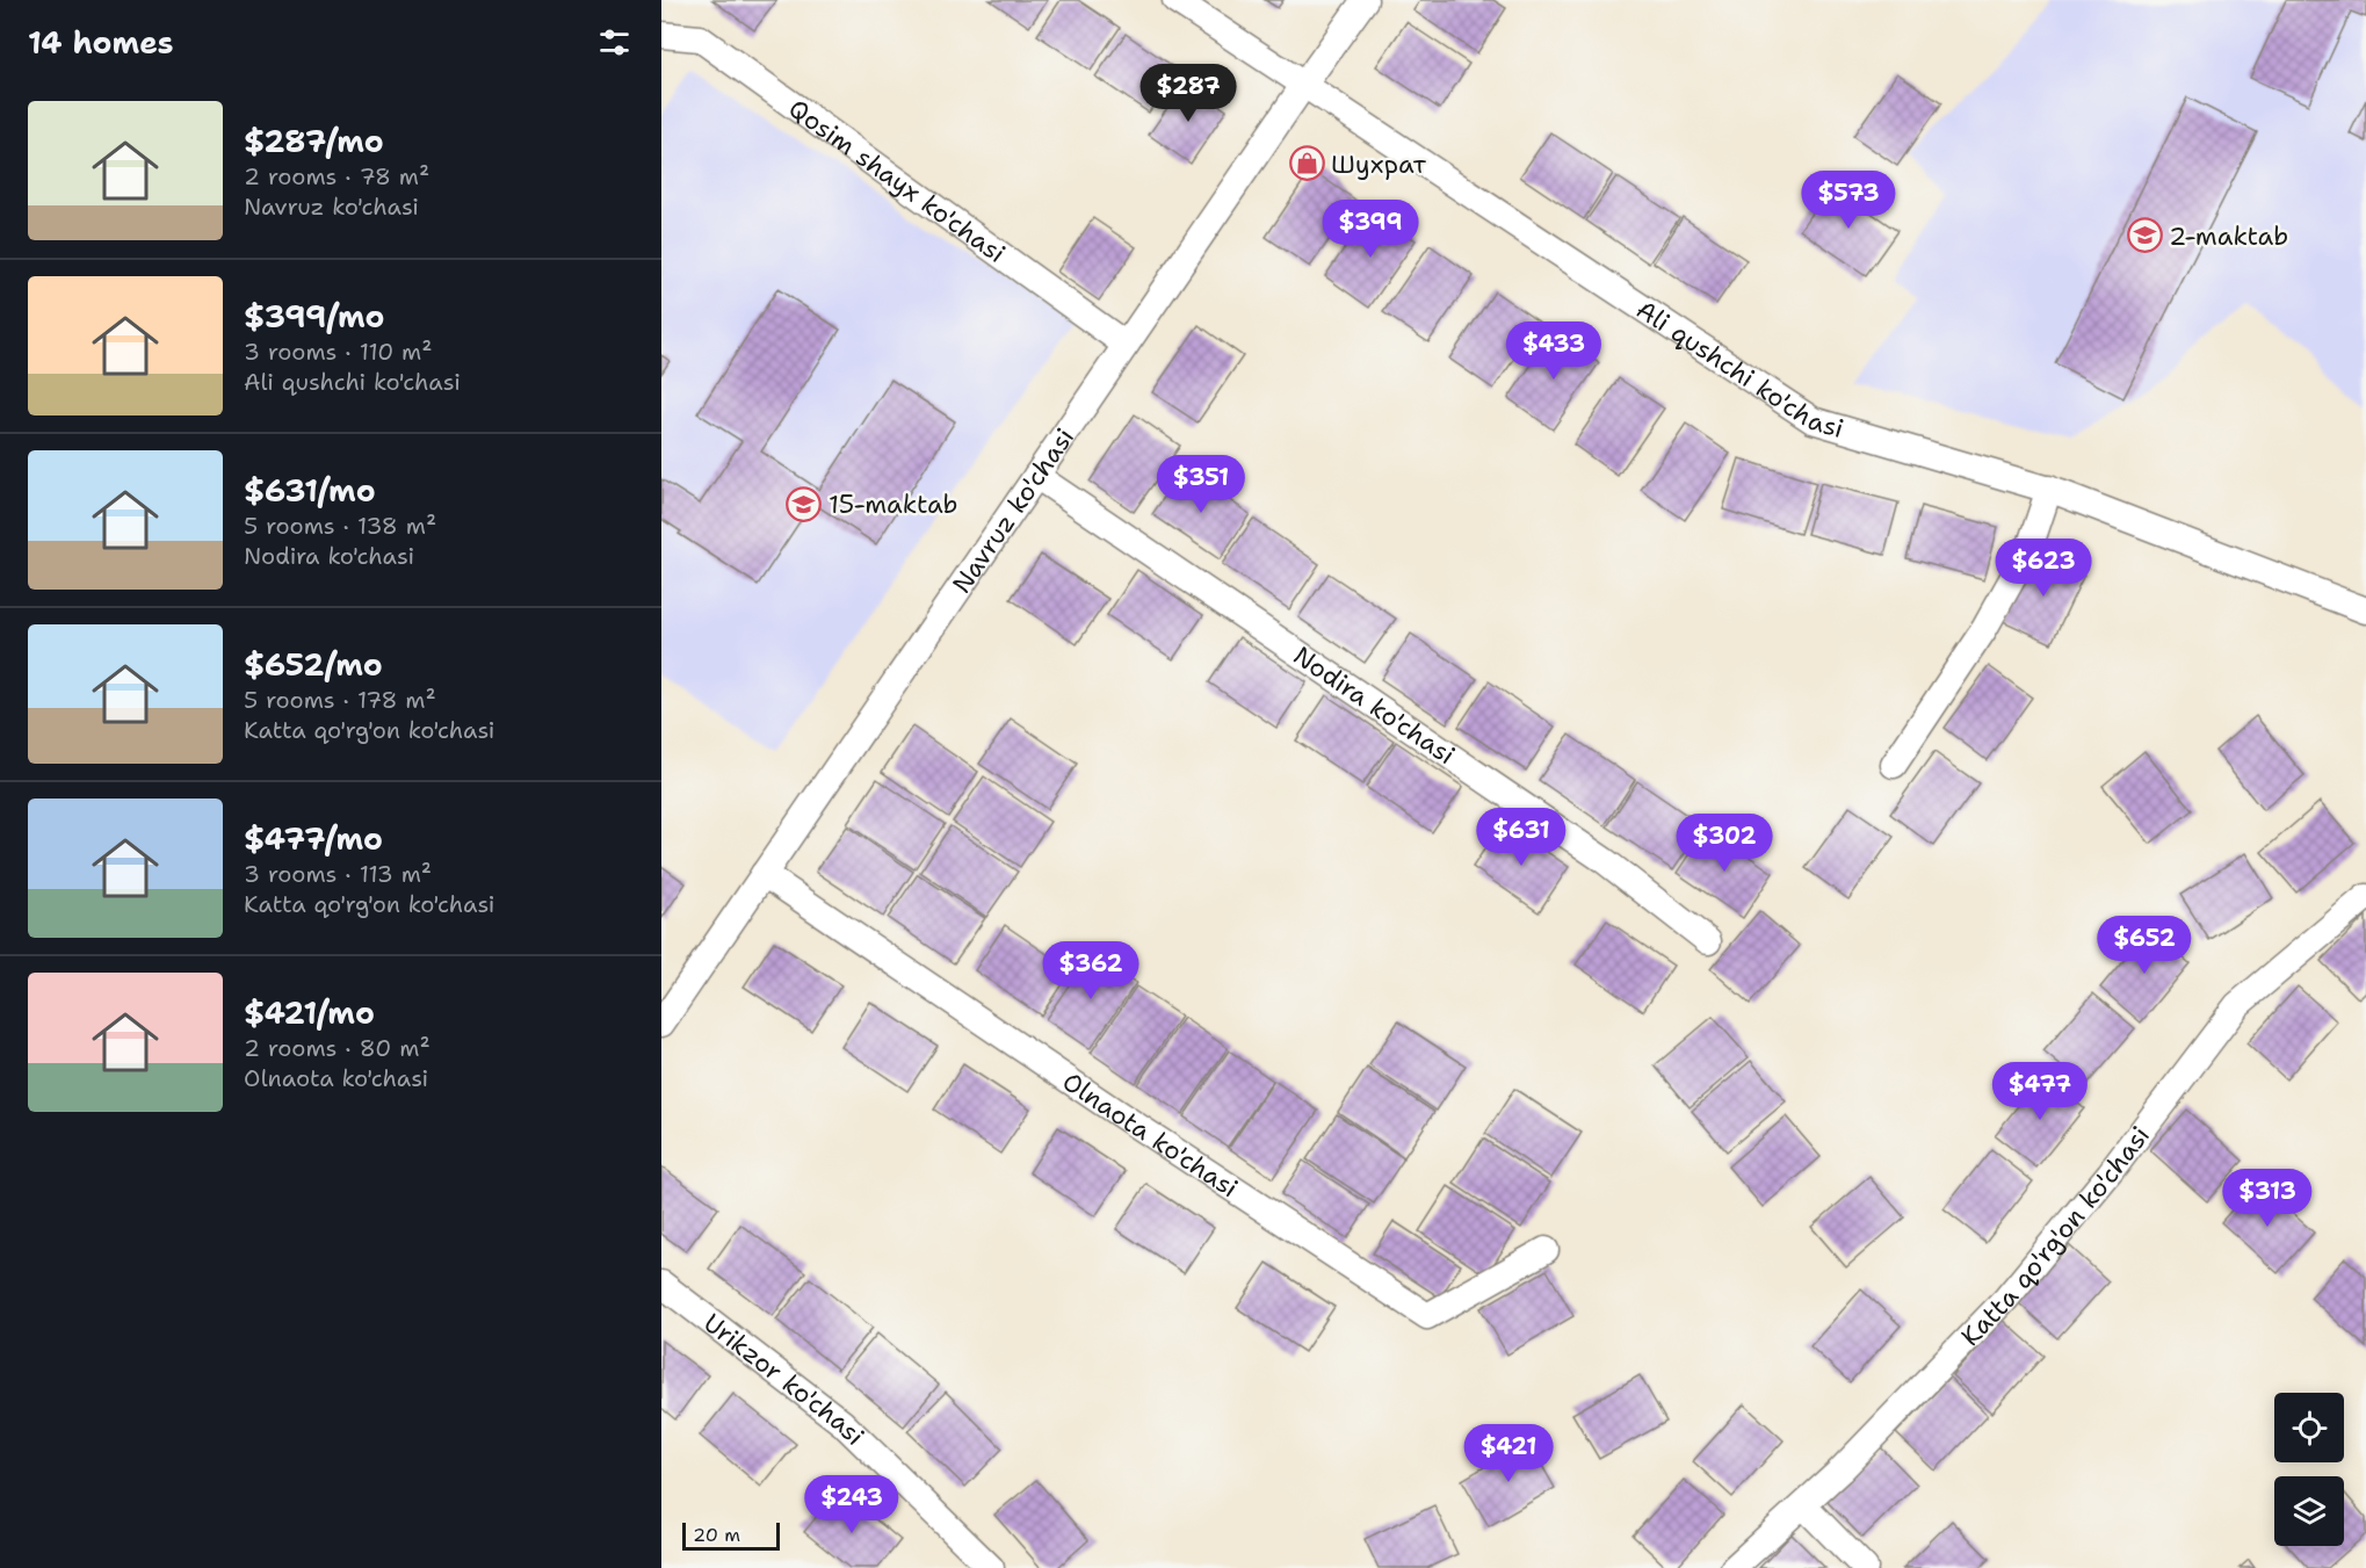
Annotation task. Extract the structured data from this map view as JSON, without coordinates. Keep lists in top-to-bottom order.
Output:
{
  "streets": {
    "street": [
      "Qosim shayx ko'chasi",
      "Ali qushchi ko'chasi",
      "Navruz ko'chasi",
      "Nodira ko'chasi",
      "Olnaota ko'chasi",
      "Katta qo'rg'on ko'chasi",
      "Urikzor ko'chasi"
    ]
  },
  "crossings": [
    ["Qosim shayx ko'chasi", "Navruz ko'chasi"],
    ["Ali qushchi ko'chasi", "Navruz ko'chasi"],
    ["Navruz ko'chasi", "Nodira ko'chasi"],
    ["Navruz ko'chasi", "Olnaota ko'chasi"]
  ],
  "places": {
    "shop": ["Шухрат"],
    "school or university": ["2-maktab", "15-maktab"]
  },
  "scale_bar": "20 m",
  "page": {
    "heading": "14 homes",
    "price": [
      "$287",
      "$573",
      "$399",
      "$433",
      "$351",
      "$623",
      "$631",
      "$302",
      "$652",
      "$362",
      "$477",
      "$313",
      "$421",
      "$243"
    ],
    "list": [
      {
        "name": "$287/mo",
        "note": "2 rooms · 78 m² · Navruz ko'chasi"
      },
      {
        "name": "$399/mo",
        "note": "3 rooms · 110 m² · Ali qushchi ko'chasi"
      },
      {
        "name": "$631/mo",
        "note": "5 rooms · 138 m² · Nodira ko'chasi"
      },
      {
        "name": "$652/mo",
        "note": "5 rooms · 178 m² · Katta qo'rg'on ko'chasi"
      },
      {
        "name": "$477/mo",
        "note": "3 rooms · 113 m² · Katta qo'rg'on ko'chasi"
      },
      {
        "name": "$421/mo",
        "note": "2 rooms · 80 m² · Olnaota ko'chasi"
      }
    ],
    "scale": "20 m"
  }
}
